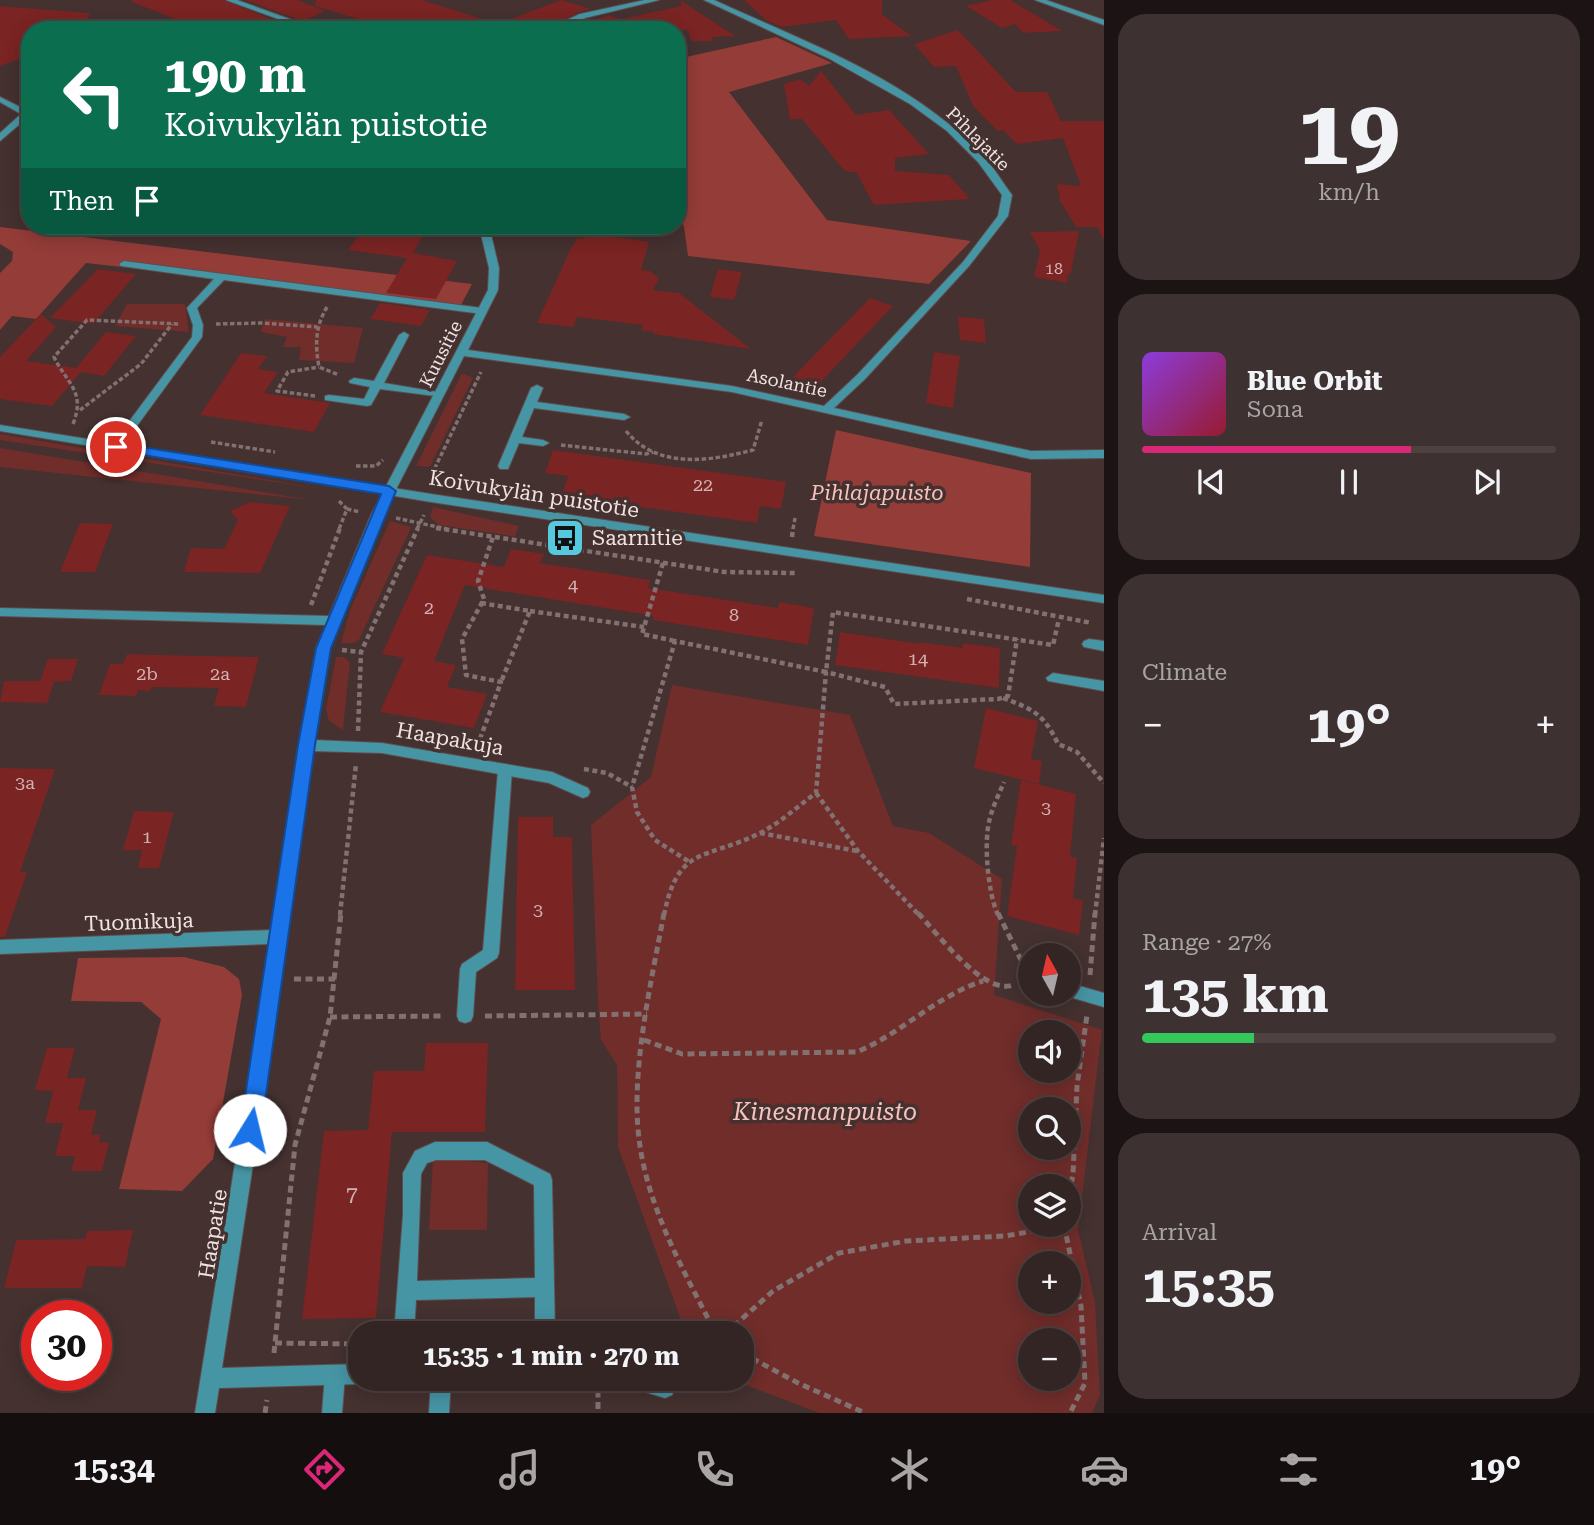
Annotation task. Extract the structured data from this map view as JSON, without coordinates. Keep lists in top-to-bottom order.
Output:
{
  "streets": {
    "street": [
      "Pihlajatie",
      "Kuusitie",
      "Asolantie",
      "Koivukylän puistotie",
      "Haapakuja",
      "Tuomikuja",
      "Haapatie"
    ]
  },
  "crossings": [
    ["Pihlajatie", "Asolantie"],
    ["Kuusitie", "Asolantie"],
    ["Kuusitie", "Koivukylän puistotie"],
    ["Kuusitie", "Haapatie"],
    ["Koivukylän puistotie", "Haapatie"],
    ["Haapakuja", "Haapatie"],
    ["Tuomikuja", "Haapatie"]
  ],
  "parks": ["Pihlajapuisto", "Kinesmanpuisto"],
  "places": {
    "bus stop": ["Saarnitie"]
  },
  "house_numbers": [
    "18",
    "22",
    "4",
    "2",
    "8",
    "14",
    "2b",
    "2a",
    "3a",
    "3",
    "1",
    "3",
    "7"
  ],
  "north": "top",
  "page": {
    "tile": [
      ["19", "km/h"],
      "Climate",
      ["Range · 27%", "135 km"],
      ["Arrival", "15:35"]
    ],
    "turn": ["190 m", "Koivukylän puistotie"],
    "then": "Then",
    "song": ["Blue Orbit", "Sona"],
    "heat": ["−", "19°", "+"],
    "map_buttons": ["+", "−"],
    "limit": "30",
    "trip": "15:35 · 1 min · 270 m",
    "tabs": ["15:34", "19°"]
  }
}
